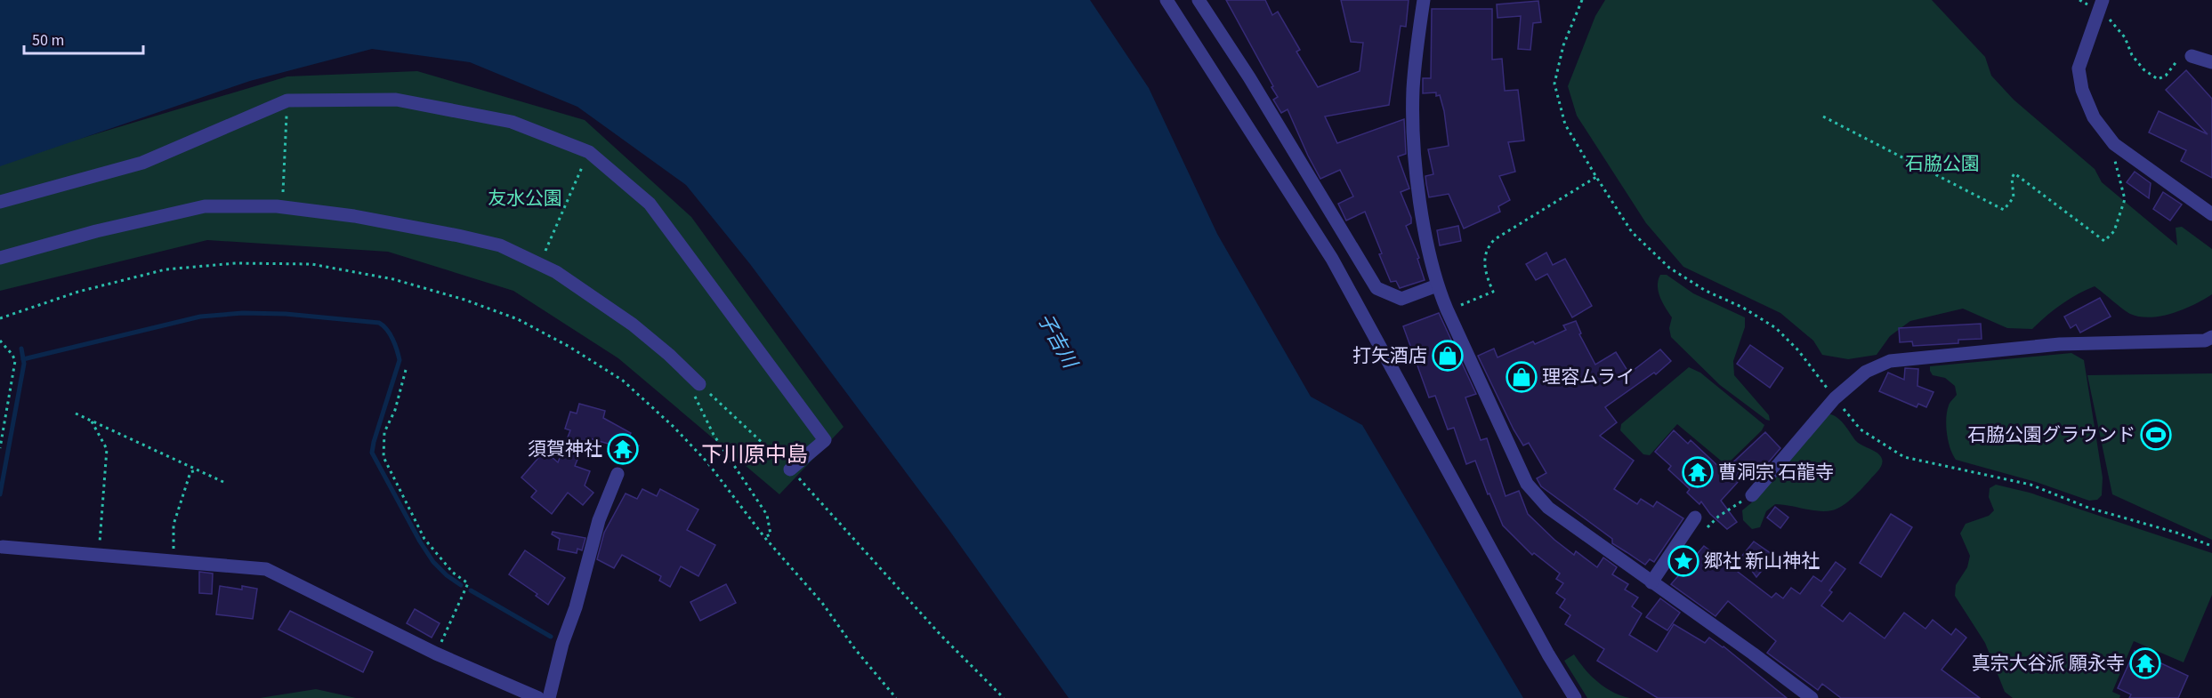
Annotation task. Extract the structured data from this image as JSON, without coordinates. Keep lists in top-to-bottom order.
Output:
{
  "districts": ["下川原中島"],
  "water": ["子吉川"],
  "parks": ["石脇公園", "友水公園"],
  "places": {
    "shop": ["打矢酒店", "理容ムライ"],
    "sports": ["石脇公園グラウンド"],
    "temple": ["須賀神社", "曹洞宗 石龍寺", "真宗大谷派 願永寺"],
    "place": ["郷社 新山神社"]
  },
  "scale_bar": "50 m"
}
